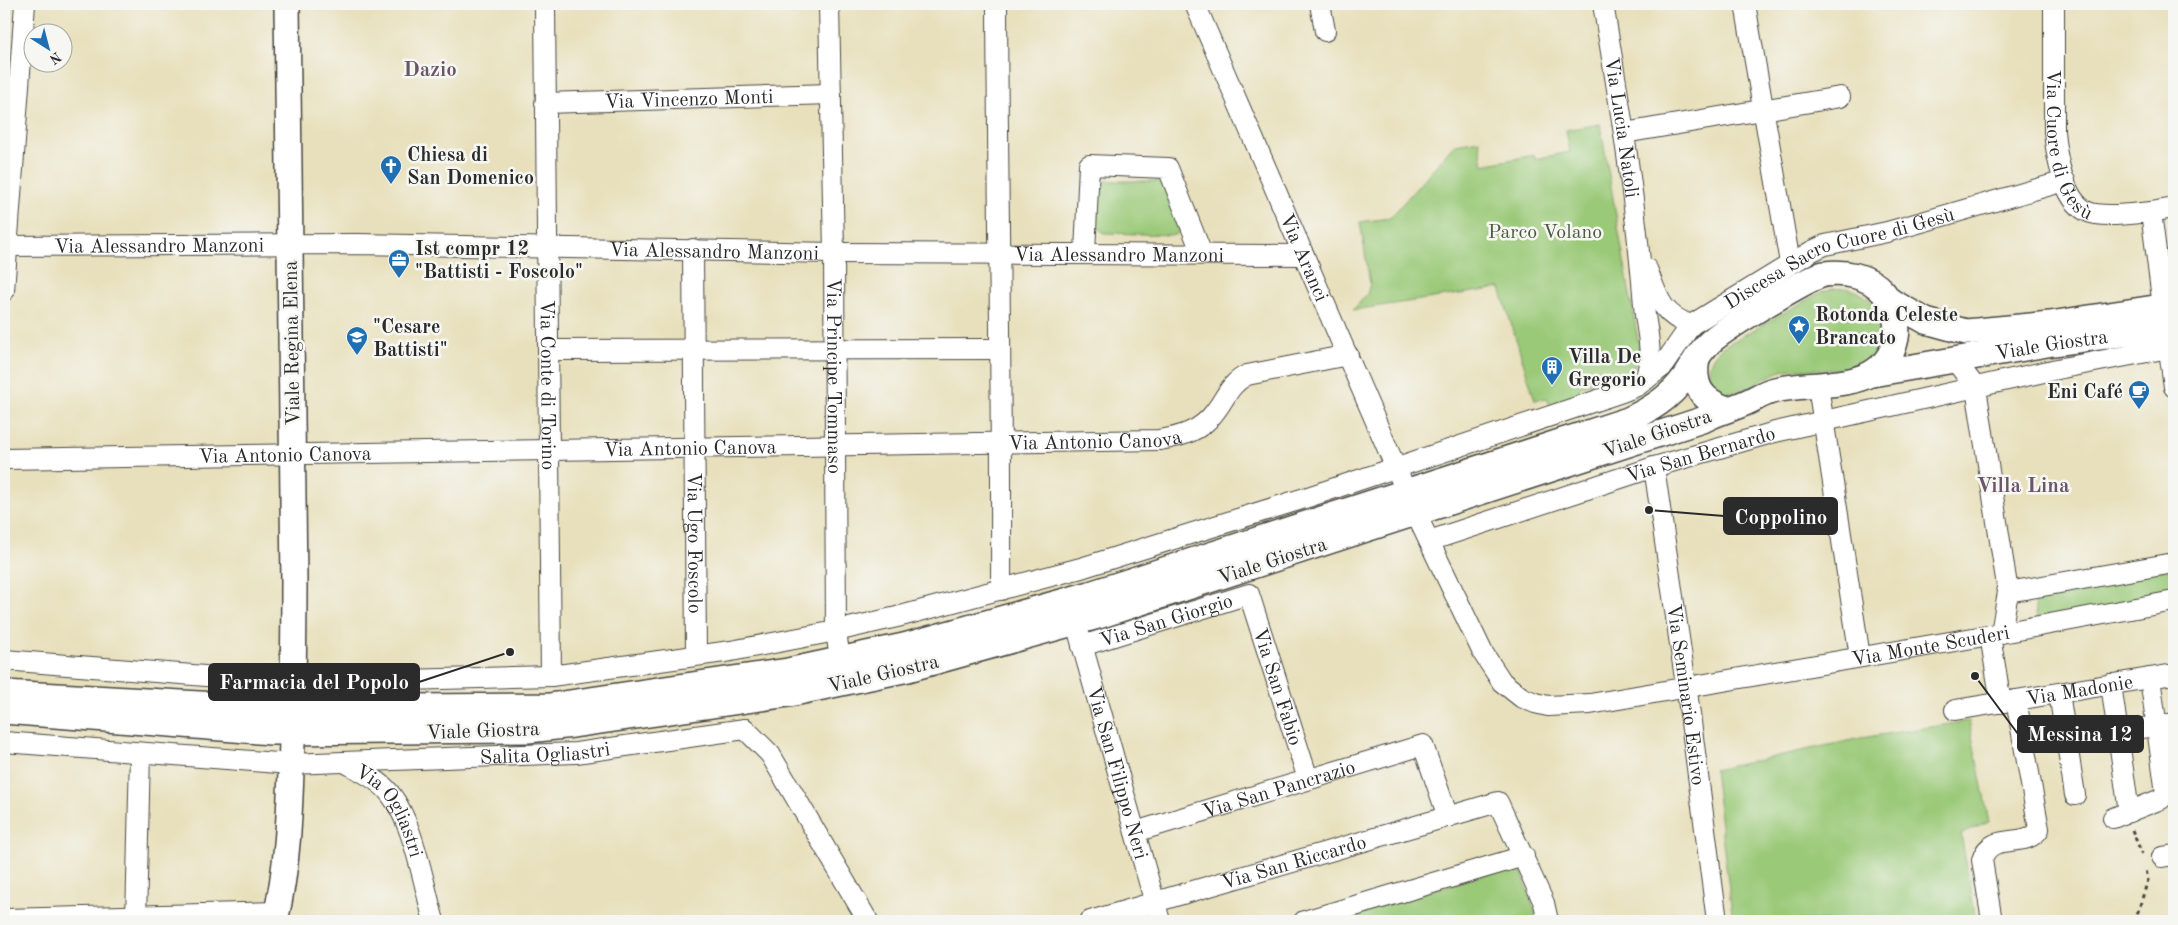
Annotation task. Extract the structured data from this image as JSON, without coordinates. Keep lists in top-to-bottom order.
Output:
{
  "streets": {
    "main road": ["Viale Regina Elena", "Viale Giostra"],
    "street": [
      "Via Vincenzo Monti",
      "Via Lucia Natoli",
      "Via Cuore di Gesù",
      "Via Alessandro Manzoni",
      "Via Aranci",
      "Discesa Sacro Cuore di Gesù",
      "Via Principe Tommaso",
      "Via Conte di Torino",
      "Via Antonio Canova",
      "Via San Bernardo",
      "Via Ugo Foscolo",
      "Via San Giorgio",
      "Via Monte Scuderi",
      "Via San Fabio",
      "Via Madonie",
      "Via Seminario Estivo",
      "Salita Ogliastri",
      "Via San Filippo Neri",
      "Via San Pancrazio",
      "Via Ogliastri",
      "Via San Riccardo"
    ]
  },
  "crossings": [
    ["Via Vincenzo Monti", "Via Principe Tommaso"],
    ["Via Vincenzo Monti", "Via Conte di Torino"],
    ["Via Cuore di Gesù", "Discesa Sacro Cuore di Gesù"],
    ["Via Alessandro Manzoni", "Via Aranci"],
    ["Via Alessandro Manzoni", "Viale Regina Elena"],
    ["Via Alessandro Manzoni", "Via Principe Tommaso"],
    ["Via Alessandro Manzoni", "Via Conte di Torino"],
    ["Via Alessandro Manzoni", "Via Ugo Foscolo"],
    ["Via Aranci", "Viale Giostra"],
    ["Via Aranci", "Via Antonio Canova"],
    ["Via Aranci", "Via San Bernardo"],
    ["Via Aranci", "Via Monte Scuderi"],
    ["Viale Regina Elena", "Viale Giostra"],
    ["Viale Regina Elena", "Via Antonio Canova"],
    ["Viale Regina Elena", "Via Ogliastri"],
    ["Viale Giostra", "Via Principe Tommaso"],
    ["Viale Giostra", "Via San Bernardo"],
    ["Viale Giostra", "Via San Filippo Neri"],
    ["Via Principe Tommaso", "Via Antonio Canova"],
    ["Via Conte di Torino", "Via Antonio Canova"],
    ["Via Antonio Canova", "Via Ugo Foscolo"],
    ["Via San Bernardo", "Via Monte Scuderi"],
    ["Via San Bernardo", "Via Seminario Estivo"],
    ["Via San Giorgio", "Via San Fabio"],
    ["Via San Giorgio", "Via San Filippo Neri"],
    ["Via Monte Scuderi", "Via Seminario Estivo"],
    ["Via San Fabio", "Via San Pancrazio"],
    ["Salita Ogliastri", "Via Ogliastri"],
    ["Via San Filippo Neri", "Via San Pancrazio"],
    ["Via San Filippo Neri", "Via San Riccardo"],
    ["Via San Pancrazio", "Via San Riccardo"]
  ],
  "districts": ["Dazio", "Villa Lina"],
  "parks": ["Parco Volano"],
  "places": {
    "church": ["Chiesa di San Domenico"],
    "office": ["Ist compr 12 \"Battisti - Foscolo\""],
    "place": ["Rotonda Celeste Brancato"],
    "school or university": ["\"Cesare Battisti\""],
    "building": ["Villa De Gregorio"],
    "cafe": ["Eni Café"],
    "other": ["Coppolino", "Farmacia del Popolo", "Messina 12"]
  },
  "north": "bottom right"
}
